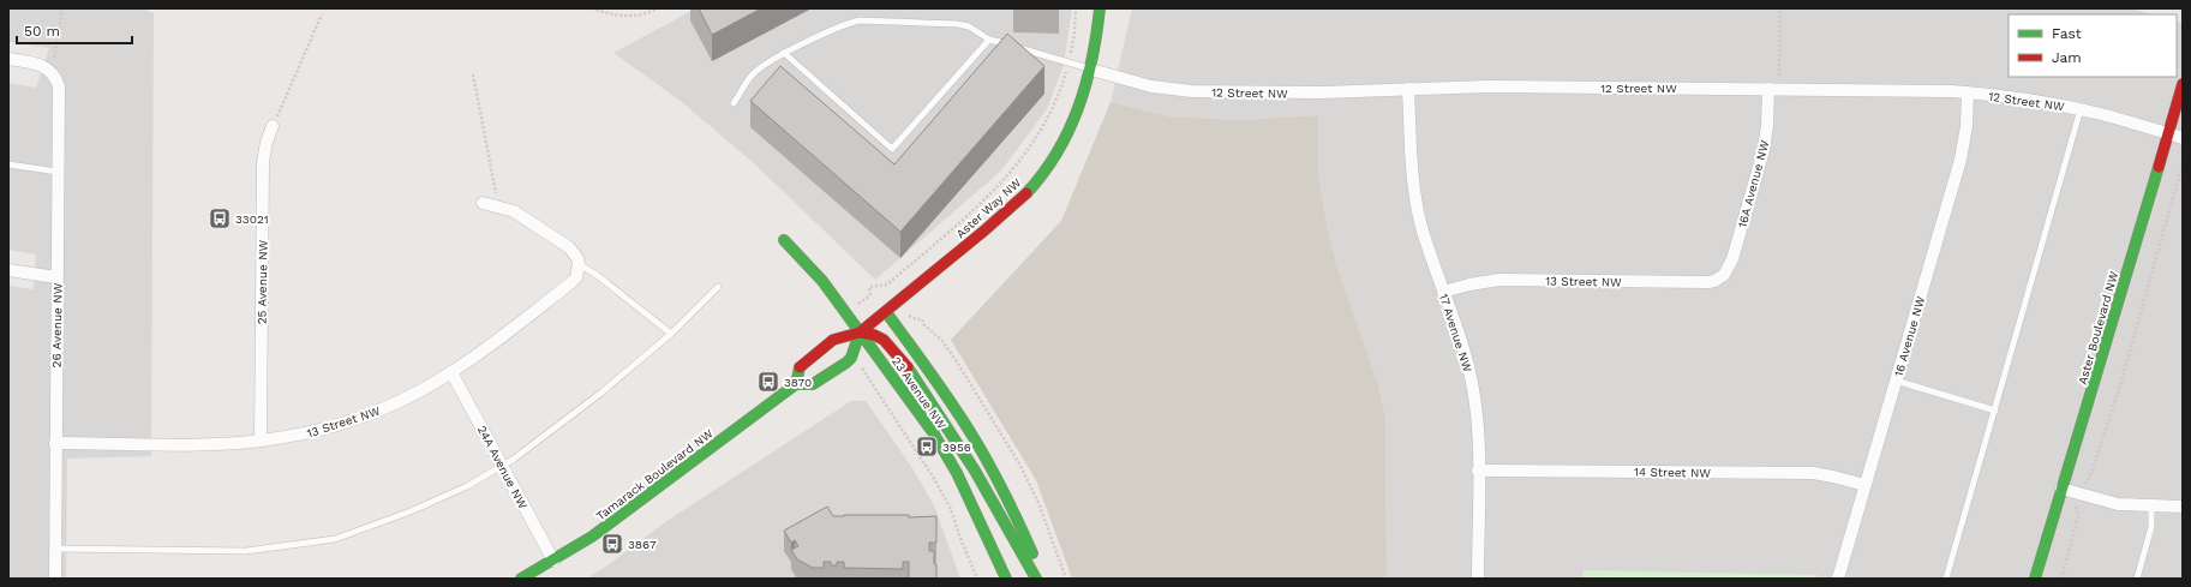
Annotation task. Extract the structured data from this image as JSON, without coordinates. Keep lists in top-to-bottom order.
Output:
{
  "streets": {
    "street": [
      "12 Street NW",
      "16A Avenue NW",
      "Aster Way NW",
      "13 Street NW",
      "25 Avenue NW",
      "26 Avenue NW",
      "Aster Boulevard NW",
      "17 Avenue NW",
      "16 Avenue NW",
      "23 Avenue NW",
      "24A Avenue NW",
      "14 Street NW",
      "Tamarack Boulevard NW"
    ]
  },
  "crossings": [
    ["12 Street NW", "16A Avenue NW"],
    ["12 Street NW", "Aster Way NW"],
    ["12 Street NW", "Aster Boulevard NW"],
    ["12 Street NW", "17 Avenue NW"],
    ["12 Street NW", "16 Avenue NW"],
    ["16A Avenue NW", "13 Street NW"],
    ["Aster Way NW", "23 Avenue NW"],
    ["Aster Way NW", "Tamarack Boulevard NW"],
    ["13 Street NW", "25 Avenue NW"],
    ["13 Street NW", "26 Avenue NW"],
    ["13 Street NW", "17 Avenue NW"],
    ["13 Street NW", "24A Avenue NW"],
    ["17 Avenue NW", "14 Street NW"],
    ["16 Avenue NW", "14 Street NW"],
    ["23 Avenue NW", "Tamarack Boulevard NW"],
    ["24A Avenue NW", "Tamarack Boulevard NW"]
  ],
  "places": {
    "bus stop": [
      "33021",
      "3870",
      "3956",
      "3867"
    ]
  },
  "legend": ["Fast", "Jam"],
  "scale_bar": "50 m"
}
